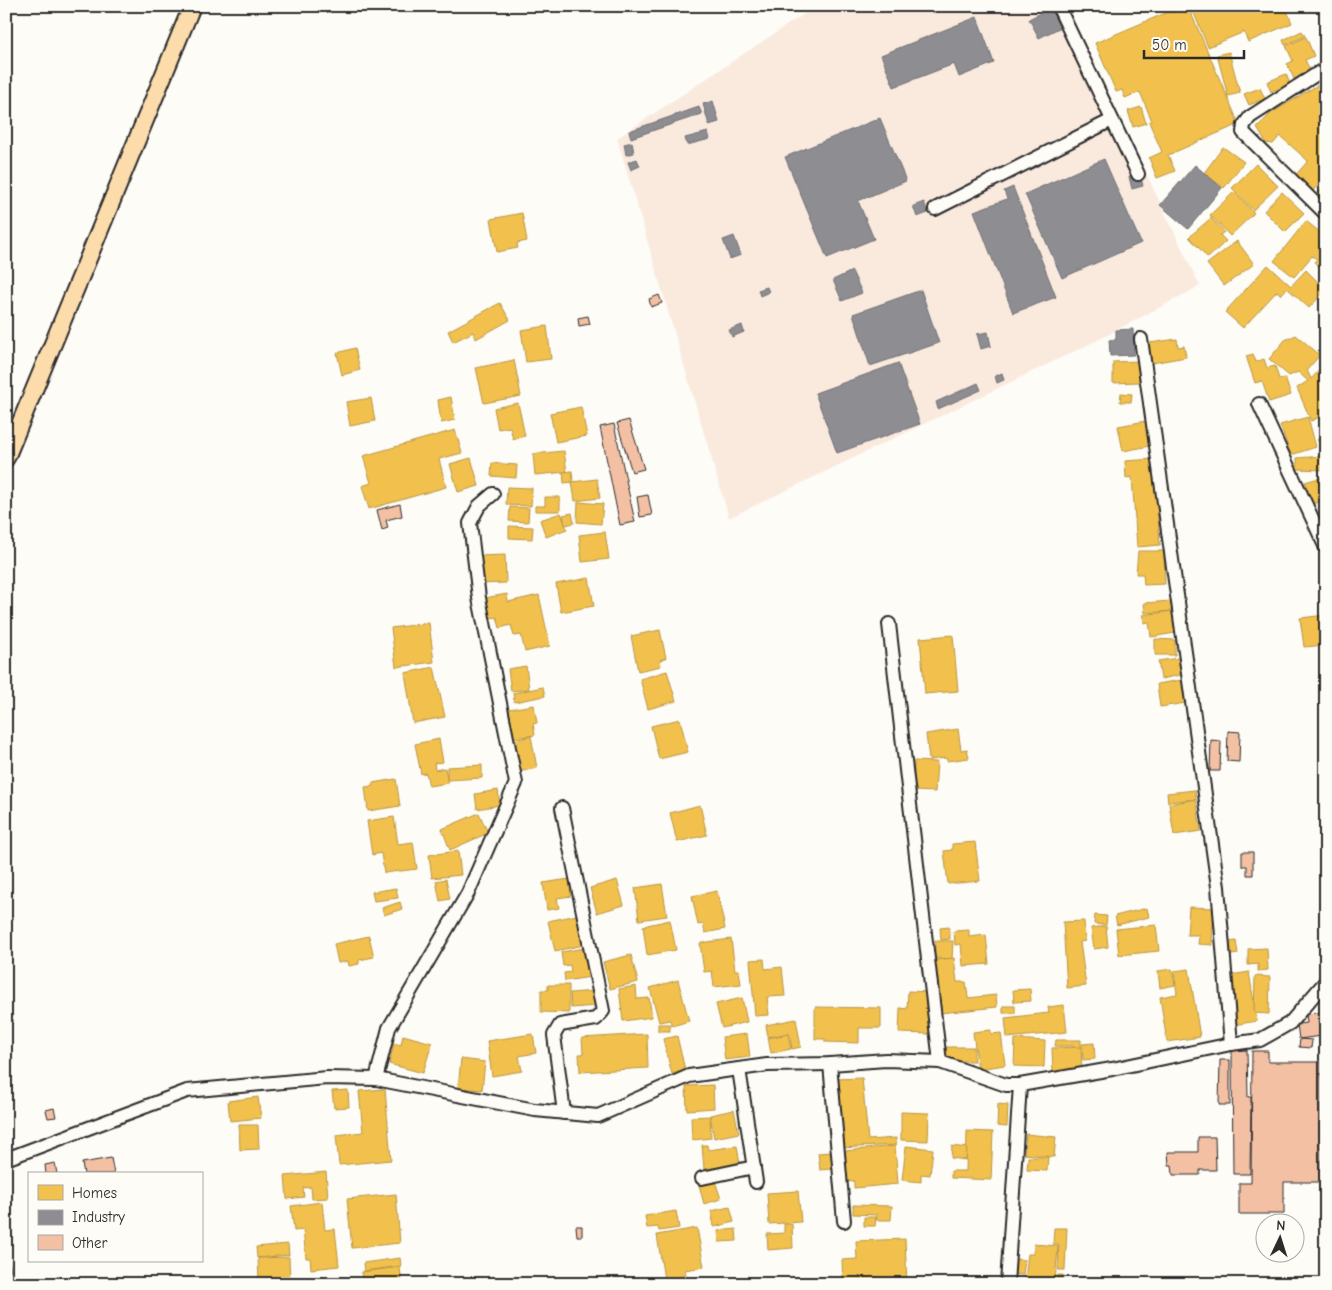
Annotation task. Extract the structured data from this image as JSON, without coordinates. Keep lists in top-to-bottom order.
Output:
{
  "legend": ["Homes", "Industry", "Other"],
  "scale_bar": "50 m",
  "north": "top"
}
